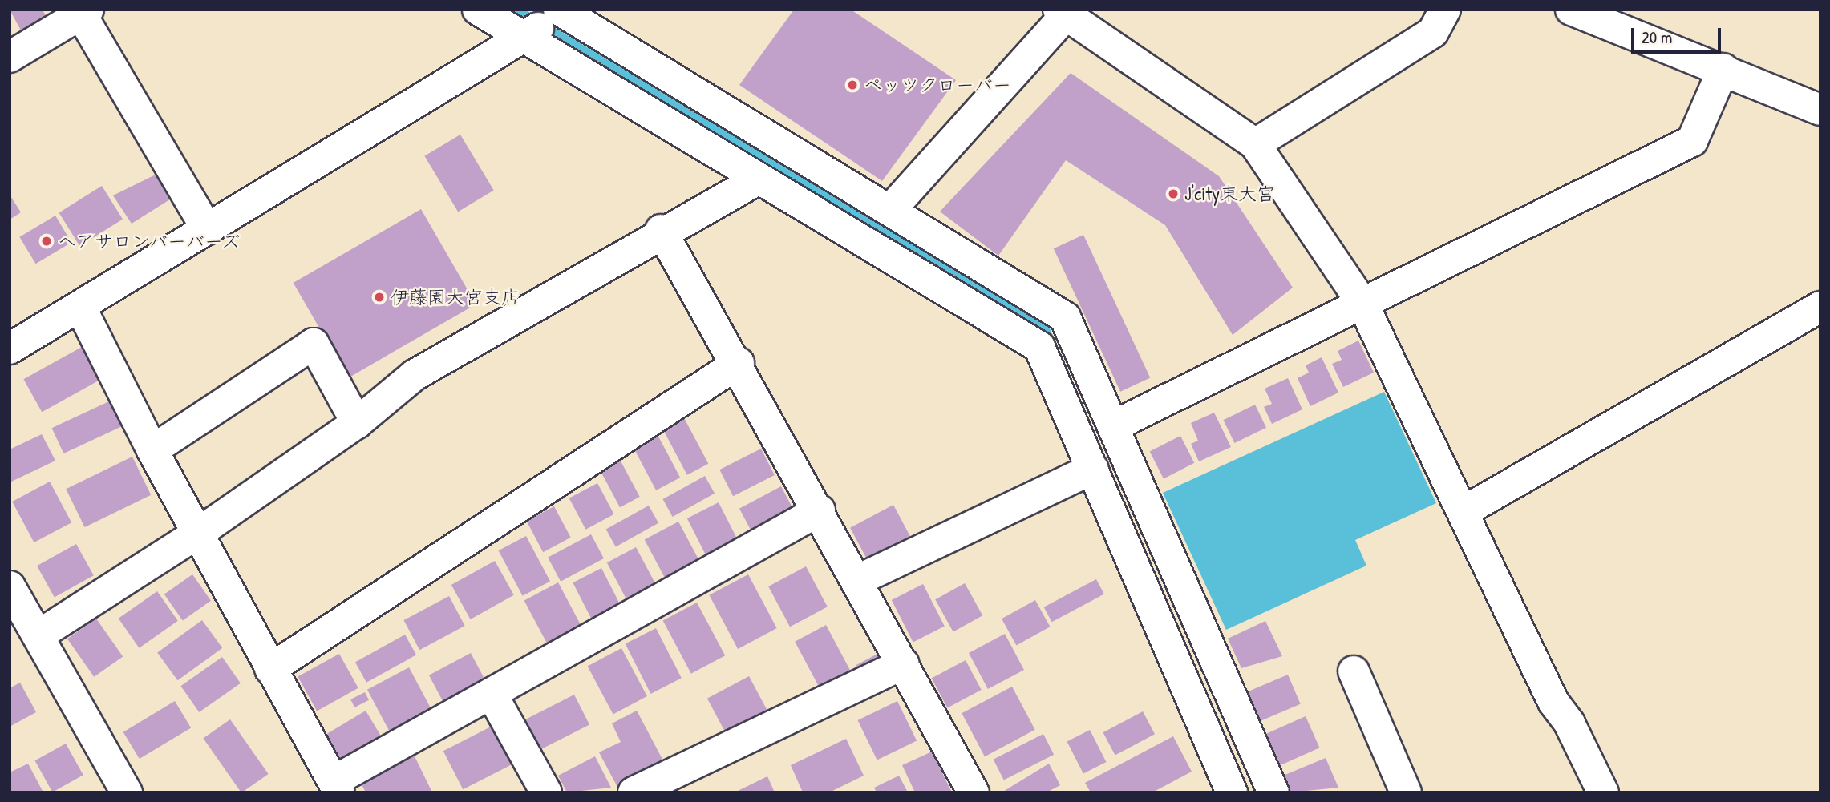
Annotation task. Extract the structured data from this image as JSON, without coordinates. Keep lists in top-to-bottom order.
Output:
{
  "places": [
    "ペッツクローバー",
    "J'city東大宮",
    "ヘアサロンバーバーズ",
    "伊藤園大宮支店"
  ],
  "scale_bar": "20 m"
}
